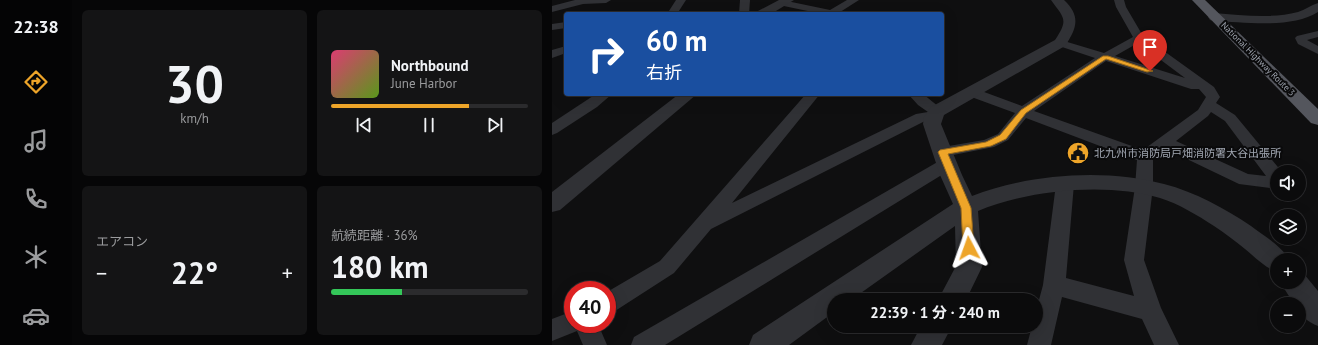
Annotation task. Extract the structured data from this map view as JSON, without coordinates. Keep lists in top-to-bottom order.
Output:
{
  "streets": {
    "highway": ["National Highway Route 3"]
  },
  "places": {
    "public building": ["北九州市消防局戸畑消防署大谷出張所"]
  },
  "page": {
    "tabs": "22:38",
    "tile": [
      ["30", "km/h"],
      "エアコン",
      ["航続距離 · 36%", "180 km"]
    ],
    "turn": ["60 m", "右折"],
    "song": ["Northbound", "June Harbor"],
    "map_buttons": ["+", "−"],
    "heat": ["−", "22°", "+"],
    "limit": "40",
    "trip": "22:39 · 1 分 · 240 m"
  }
}
